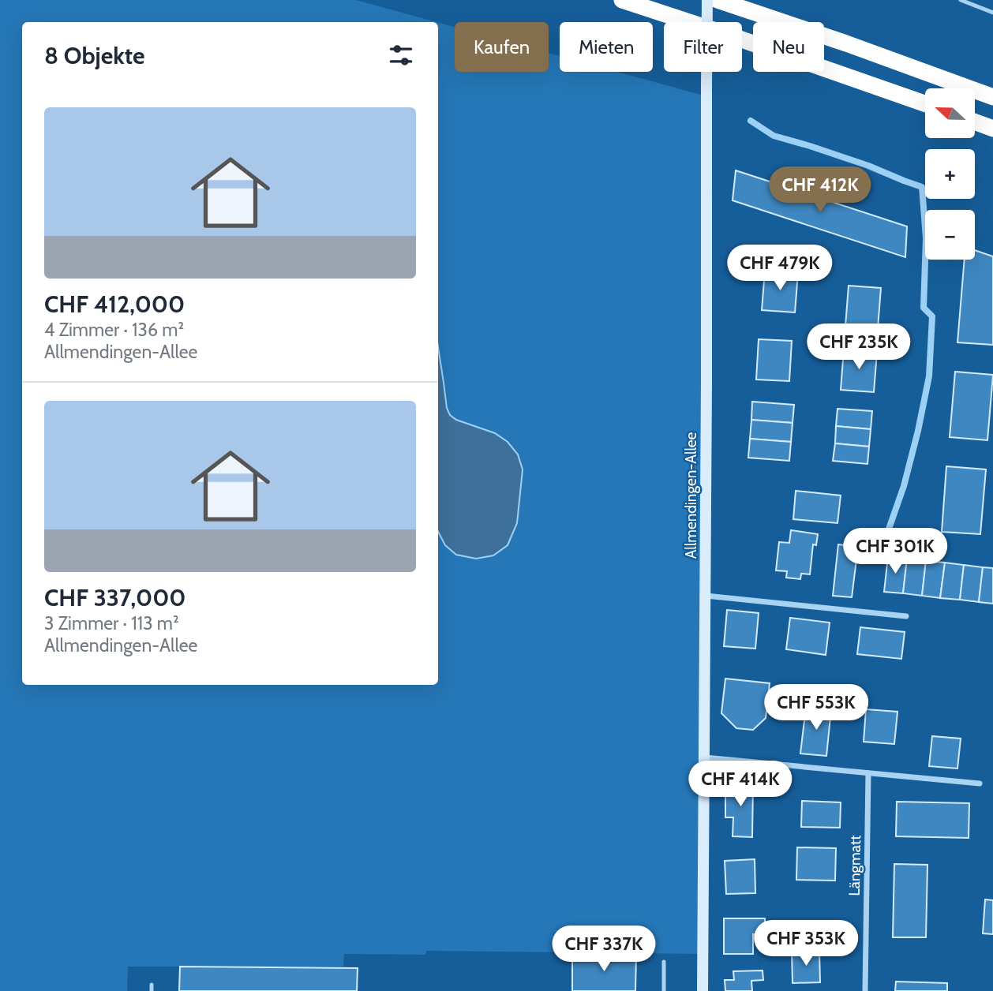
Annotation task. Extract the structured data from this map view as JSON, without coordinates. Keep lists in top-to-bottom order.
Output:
{
  "streets": {
    "street": ["Allmendingen-Allee", "Längmatt"]
  },
  "north": "left",
  "page": {
    "chip": [
      "Kaufen",
      "Mieten",
      "Filter",
      "Neu"
    ],
    "heading": "8 Objekte",
    "map_buttons": ["+", "−"],
    "list": [
      {
        "name": "CHF 412,000",
        "note": "4 Zimmer · 136 m² · Allmendingen-Allee"
      },
      {
        "name": "CHF 337,000",
        "note": "3 Zimmer · 113 m² · Allmendingen-Allee"
      }
    ],
    "price": [
      "CHF 412K",
      "CHF 479K",
      "CHF 235K",
      "CHF 301K",
      "CHF 553K",
      "CHF 414K",
      "CHF 353K",
      "CHF 337K"
    ]
  }
}
